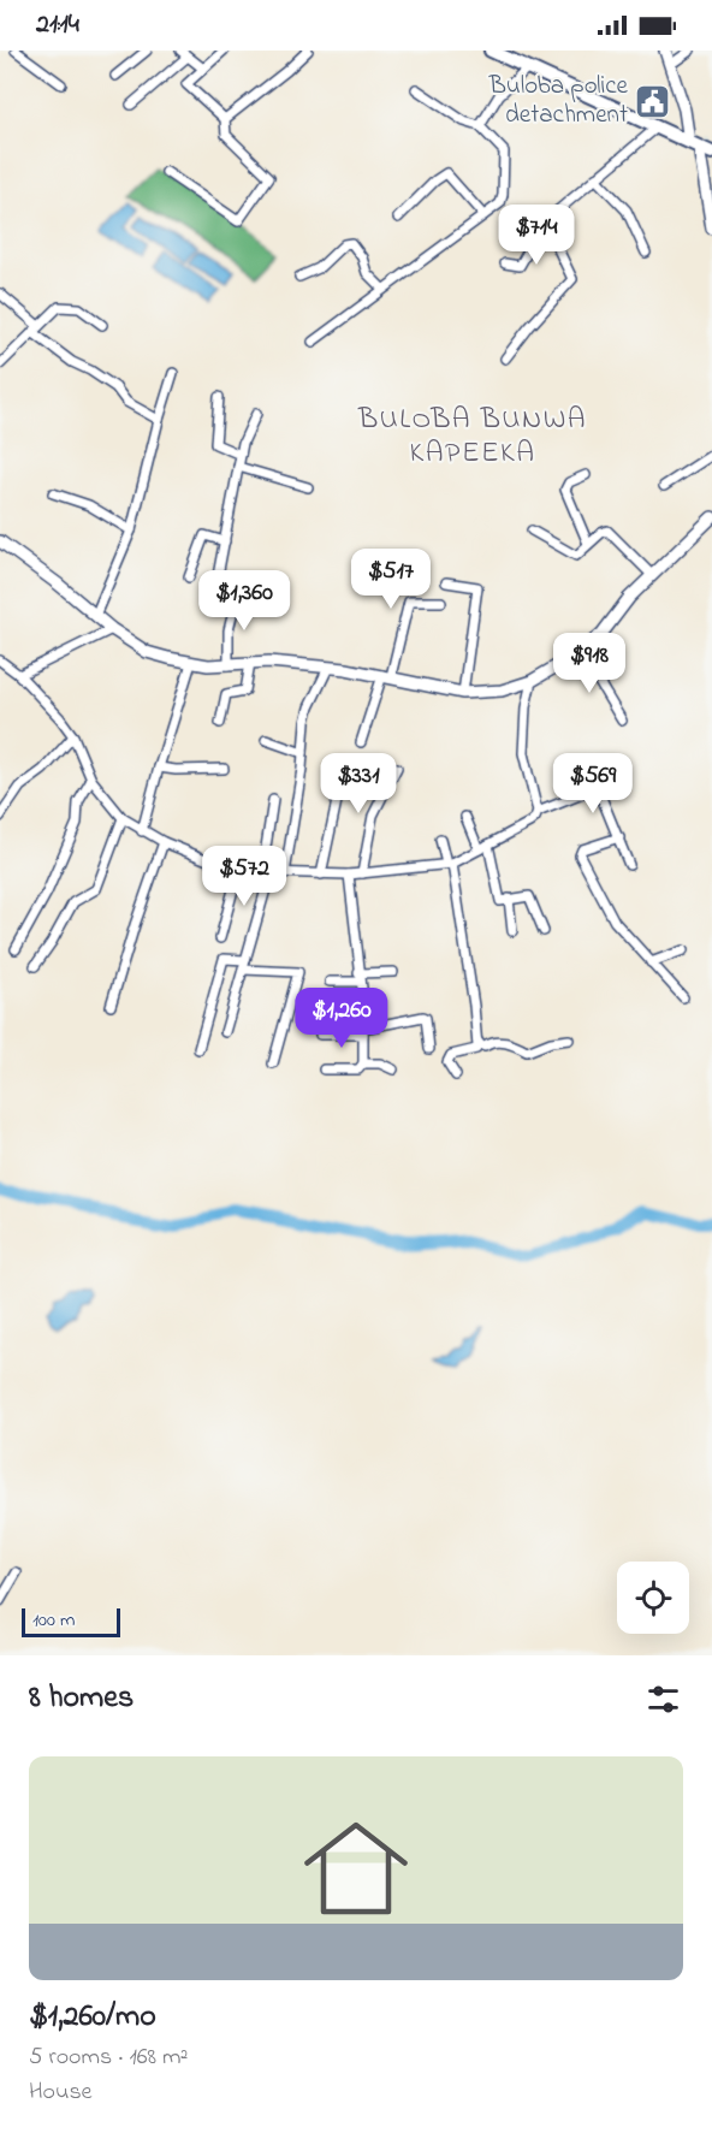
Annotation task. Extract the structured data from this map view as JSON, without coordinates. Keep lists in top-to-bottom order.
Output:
{
  "districts": ["BULOBA BUNWA KAPEEKA"],
  "places": {
    "public building": ["Buloba police detachment"]
  },
  "scale_bar": "100 m",
  "page": {
    "status": "21:14",
    "price": [
      "$714",
      "$517",
      "$1,360",
      "$918",
      "$331",
      "$569",
      "$572",
      "$1,260"
    ],
    "scale": "100 m",
    "heading": "8 homes",
    "list": [
      {
        "name": "$1,260/mo",
        "note": "5 rooms · 168 m² · House"
      }
    ]
  }
}
